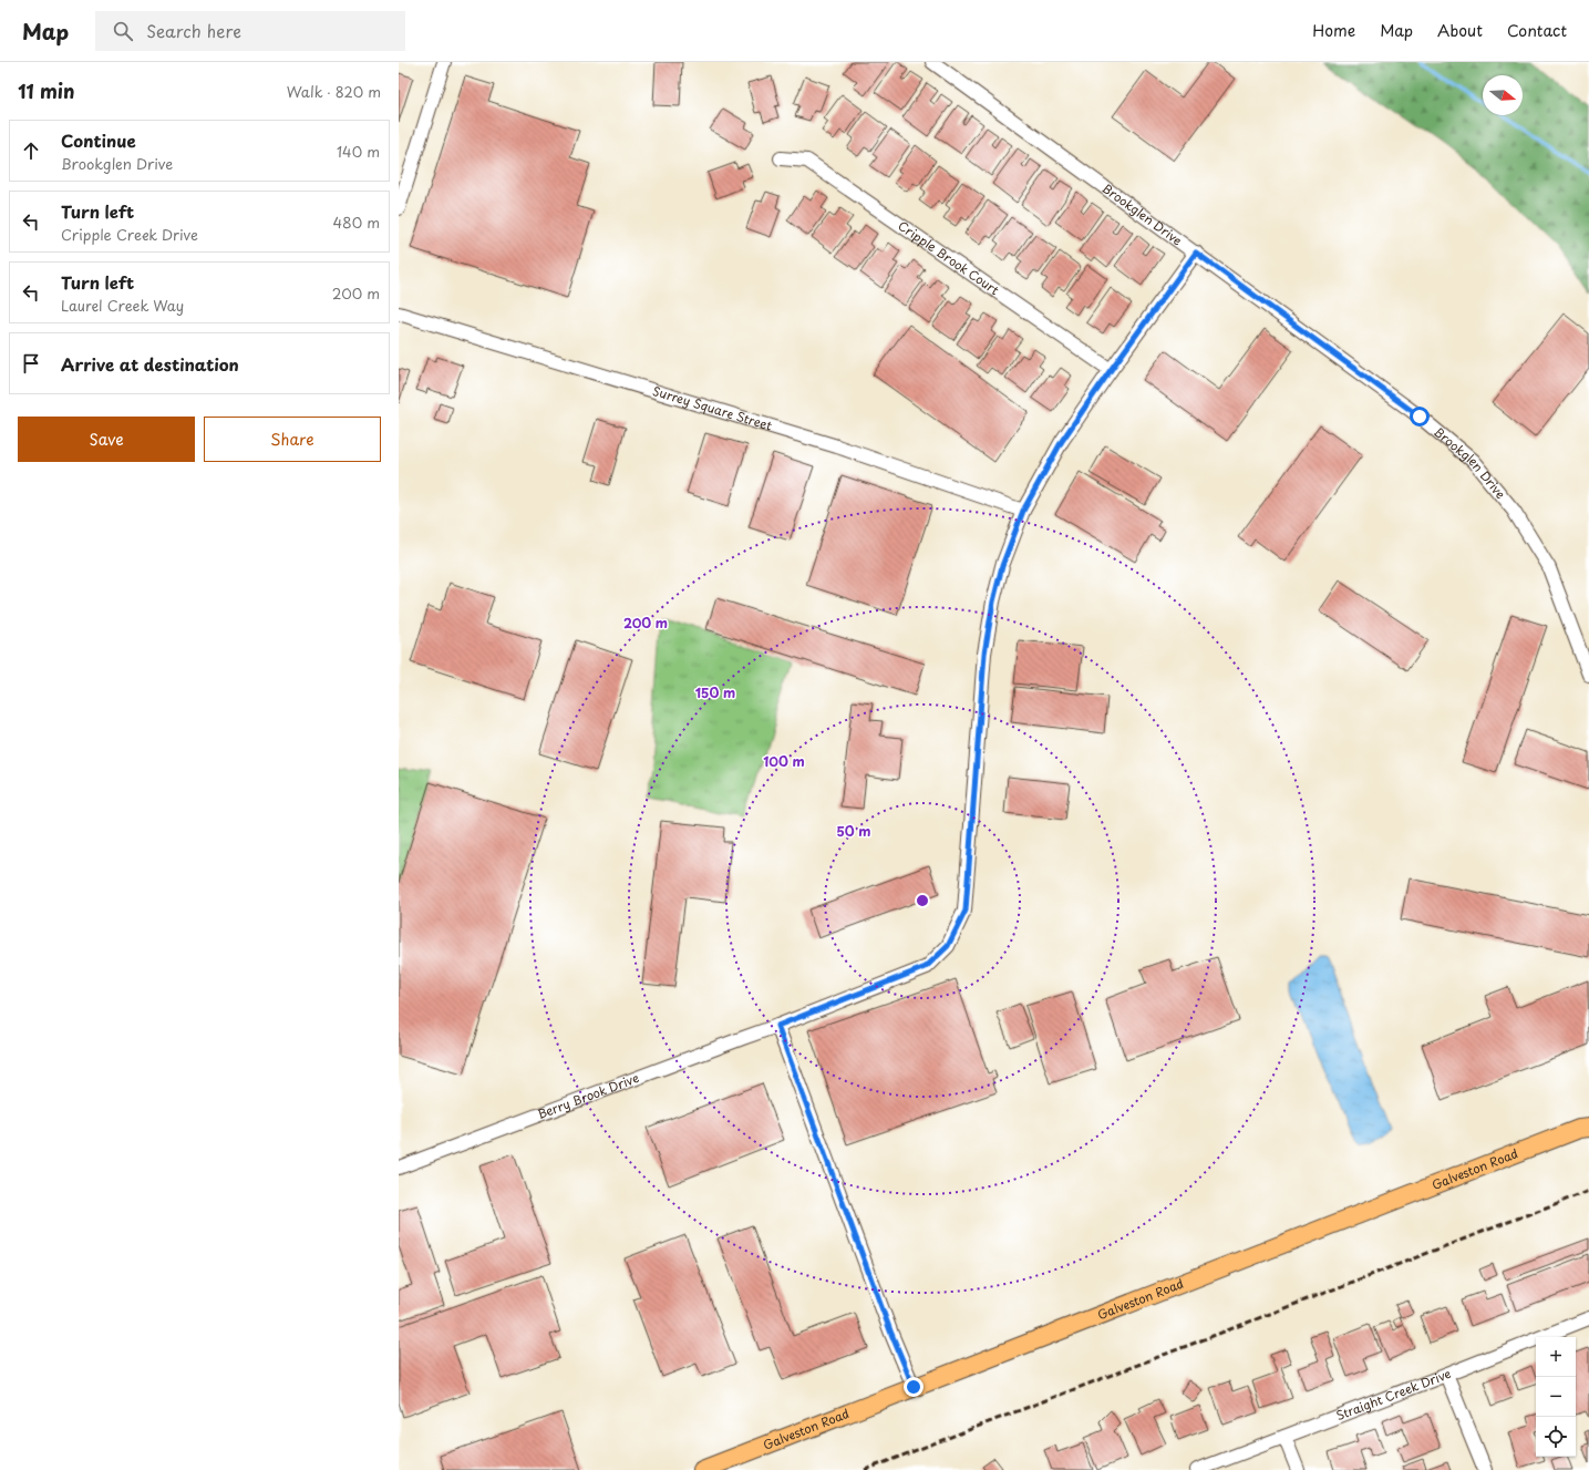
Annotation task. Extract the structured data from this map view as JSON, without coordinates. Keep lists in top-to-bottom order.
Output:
{
  "streets": {
    "main road": ["Galveston Road"],
    "street": [
      "Brookglen Drive",
      "Cripple Brook Court",
      "Surrey Square Street",
      "Berry Brook Drive",
      "Straight Creek Drive"
    ]
  },
  "crossings": [
    ["Brookglen Drive", "Berry Brook Drive"],
    ["Cripple Brook Court", "Berry Brook Drive"],
    ["Surrey Square Street", "Berry Brook Drive"]
  ],
  "north": "right",
  "page": {
    "header": "Map",
    "search": "Search here",
    "nav": [
      "Home",
      "Map",
      "About",
      "Contact"
    ],
    "heading": ["11 min", "Walk · 820 m"],
    "list": [
      ["Continue", "Brookglen Drive", "140 m"],
      ["Turn left", "Cripple Creek Drive", "480 m"],
      ["Turn left", "Laurel Creek Way", "200 m"],
      "Arrive at destination"
    ],
    "buttons": ["Save", "Share"],
    "map_buttons": ["+", "−"]
  },
  "rings": [
    "200 m",
    "150 m",
    "100 m",
    "50 m"
  ]
}
